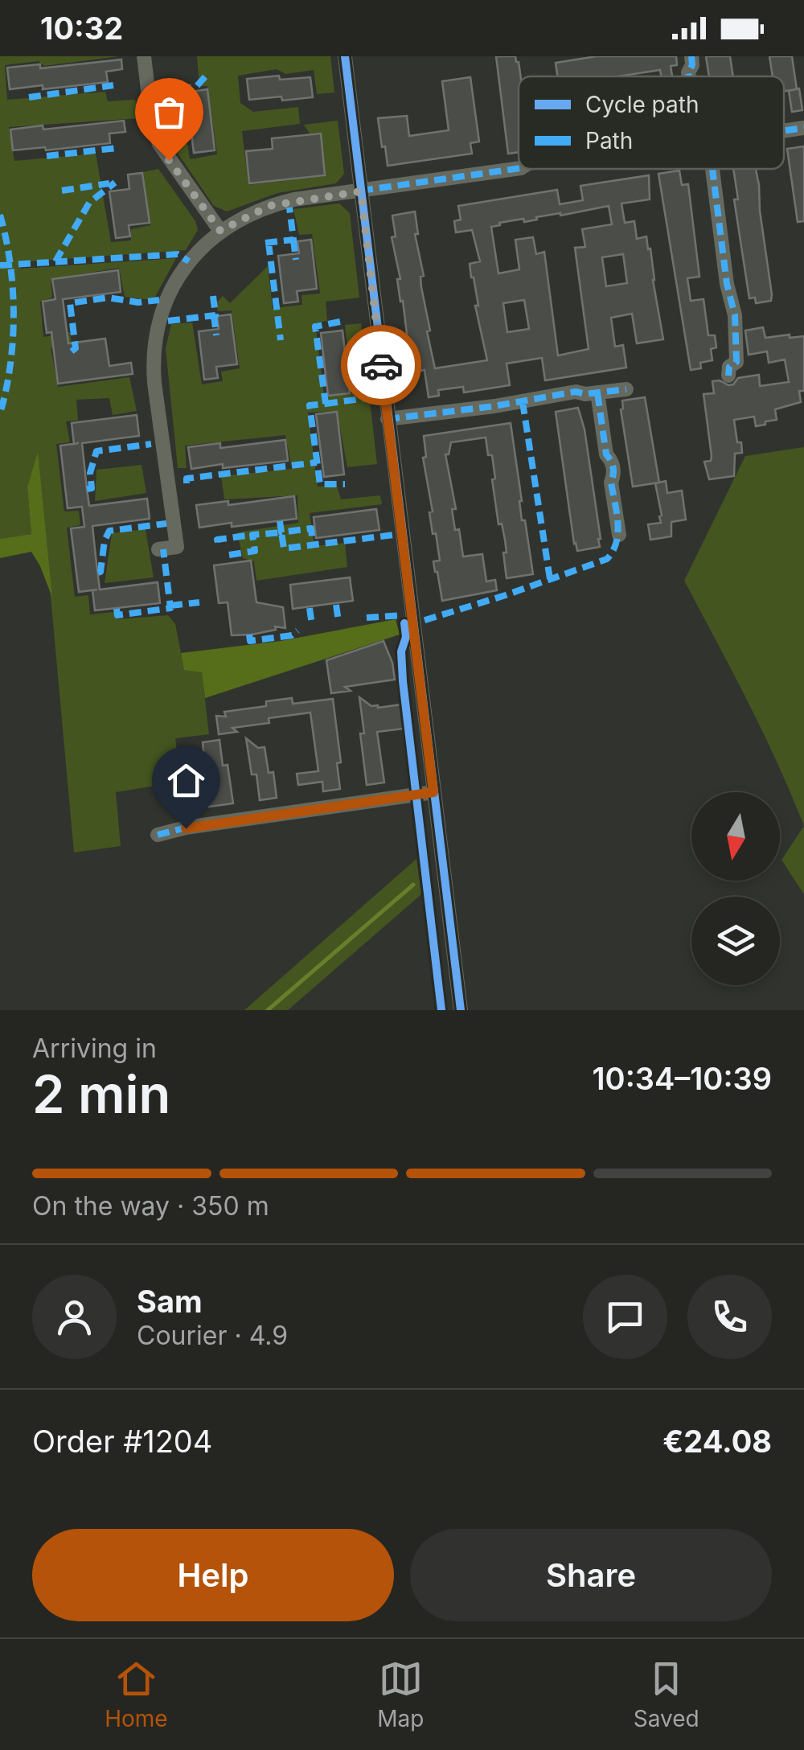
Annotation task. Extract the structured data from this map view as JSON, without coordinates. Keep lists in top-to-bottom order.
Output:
{
  "legend": ["Cycle path", "Path"],
  "north": "bottom",
  "page": {
    "status": "10:32",
    "heading": ["2 min", "Arriving in", "10:34–10:39"],
    "panel": [
      "Sam",
      "Courier · 4.9",
      "Order #1204",
      "€24.08"
    ],
    "bar": "On the way · 350 m",
    "buttons": ["Help", "Share"],
    "tabs": ["Home", "Map", "Saved"]
  }
}
